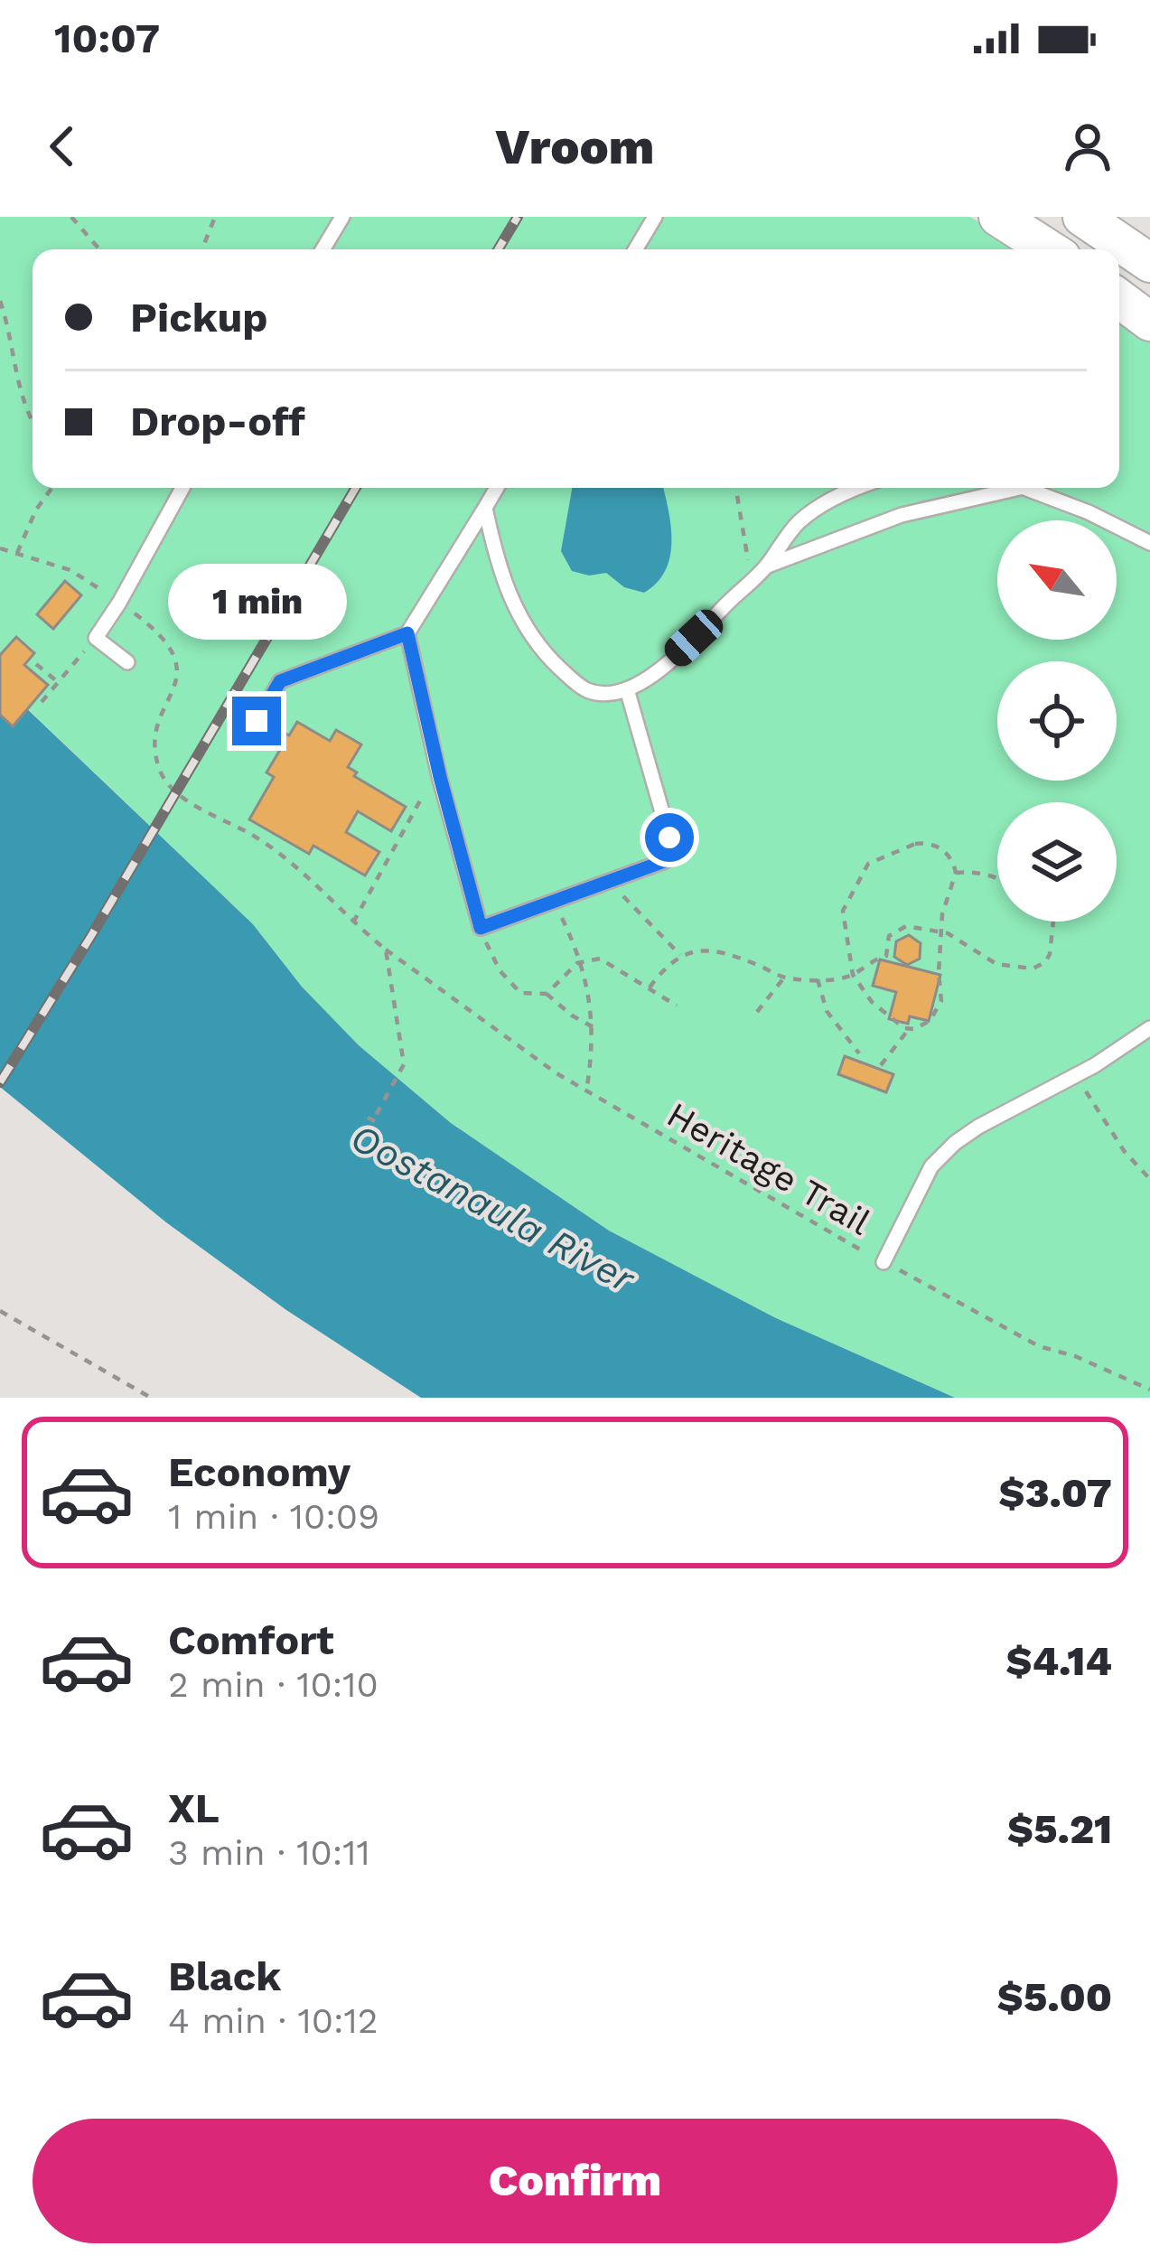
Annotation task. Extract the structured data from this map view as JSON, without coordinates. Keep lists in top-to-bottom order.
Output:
{
  "streets": {
    "path": ["Heritage Trail"]
  },
  "water": ["Oostanaula River"],
  "north": "top left",
  "page": {
    "status": "10:07",
    "header": "Vroom",
    "banner": ["Pickup", "Drop-off"],
    "bubble": "1 min",
    "list": [
      {
        "name": "Economy",
        "note": "1 min · 10:09",
        "value": "$3.07"
      },
      {
        "name": "Comfort",
        "note": "2 min · 10:10",
        "value": "$4.14"
      },
      {
        "name": "XL",
        "note": "3 min · 10:11",
        "value": "$5.21"
      },
      {
        "name": "Black",
        "note": "4 min · 10:12",
        "value": "$5.00"
      }
    ],
    "buttons": "Confirm"
  }
}
